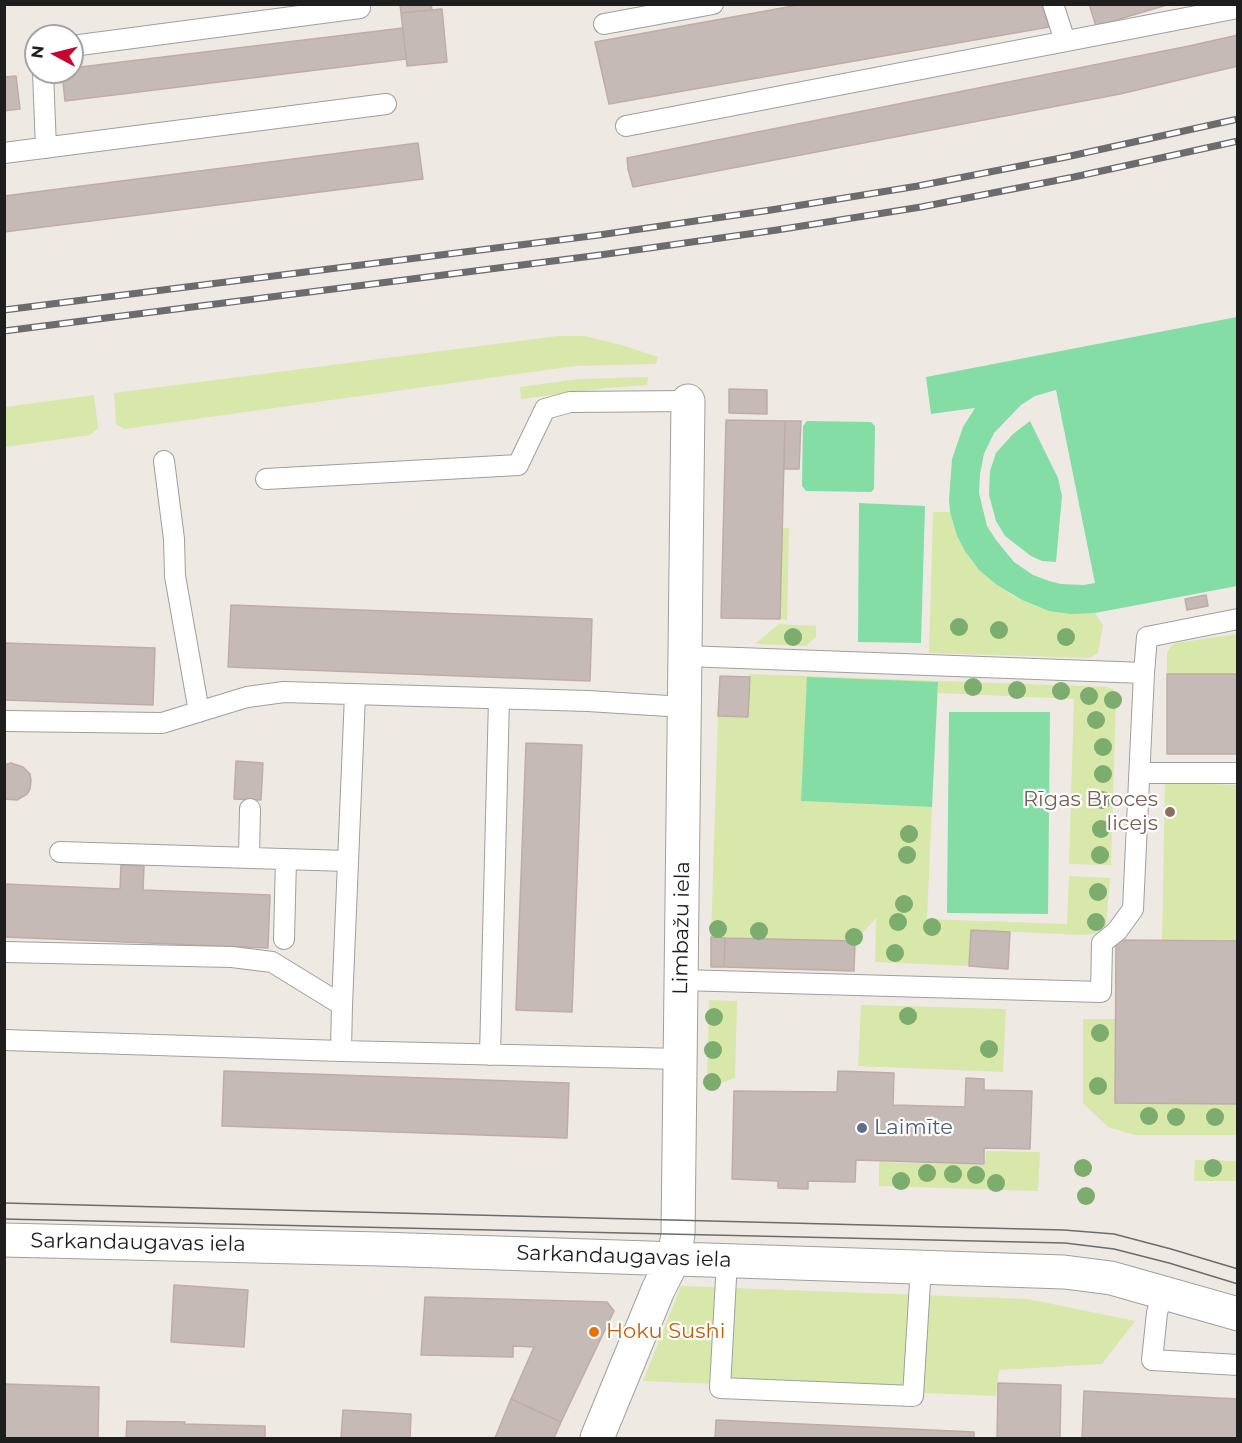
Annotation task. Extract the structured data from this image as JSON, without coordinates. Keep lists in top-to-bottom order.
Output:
{
  "streets": {
    "street": ["Limbažu iela", "Sarkandaugavas iela"]
  },
  "crossings": [
    ["Limbažu iela", "Sarkandaugavas iela"]
  ],
  "places": ["Rīgas Broces licejs", "Laimīte", "Hoku Sushi"],
  "north": "left"
}
